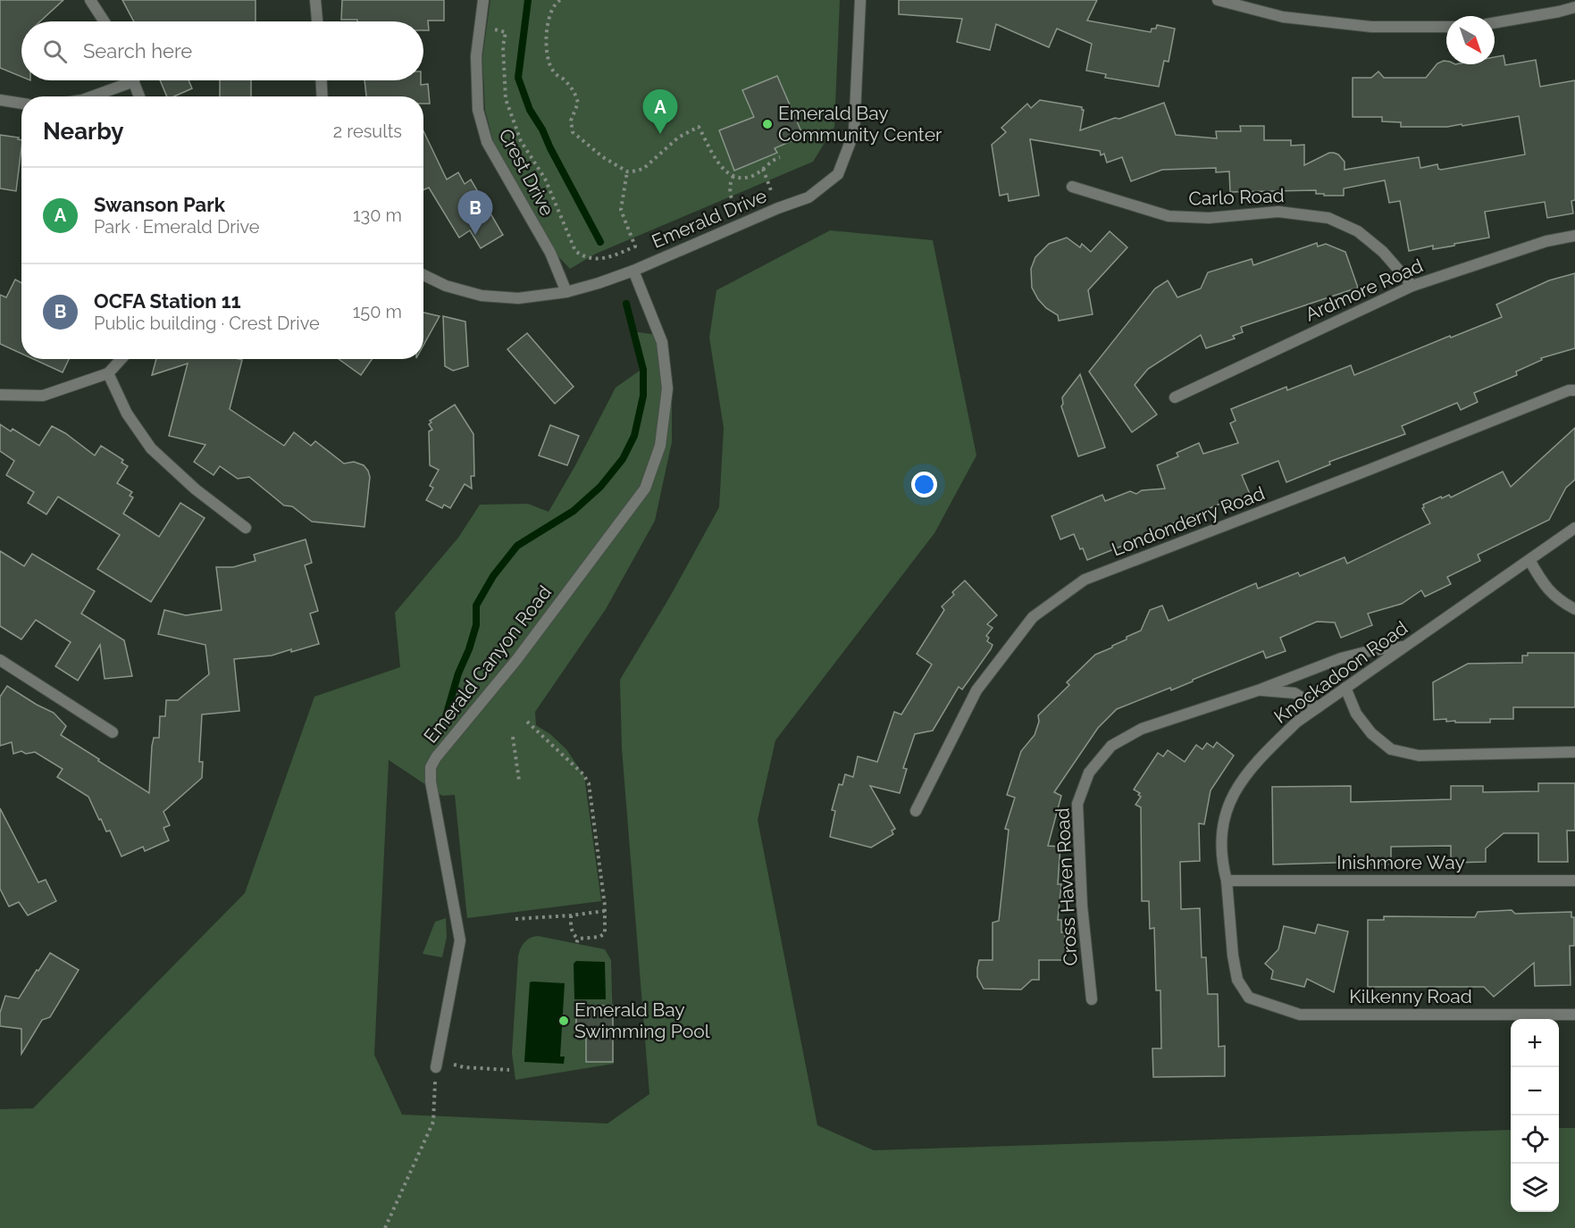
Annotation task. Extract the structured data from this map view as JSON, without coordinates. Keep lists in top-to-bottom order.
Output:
{
  "streets": {
    "street": [
      "Crest Drive",
      "Carlo Road",
      "Emerald Drive",
      "Ardmore Road",
      "Londonderry Road",
      "Emerald Canyon Road",
      "Knockadoon Road",
      "Inishmore Way",
      "Cross Haven Road",
      "Kilkenny Road"
    ]
  },
  "crossings": [
    ["Crest Drive", "Emerald Drive"],
    ["Carlo Road", "Ardmore Road"],
    ["Emerald Drive", "Emerald Canyon Road"],
    ["Knockadoon Road", "Inishmore Way"],
    ["Knockadoon Road", "Cross Haven Road"],
    ["Knockadoon Road", "Kilkenny Road"]
  ],
  "places": ["Emerald Bay Community Center", "Emerald Bay Swimming Pool"],
  "north": "bottom right",
  "page": {
    "search": "Search here",
    "pins": ["A", "B"],
    "heading": ["Nearby", "2 results"],
    "list": [
      {
        "mark": "A",
        "name": "Swanson Park",
        "note": "Park · Emerald Drive",
        "value": "130 m"
      },
      {
        "mark": "B",
        "name": "OCFA Station 11",
        "note": "Public building · Crest Drive",
        "value": "150 m"
      }
    ],
    "map_buttons": ["+", "−"]
  }
}
